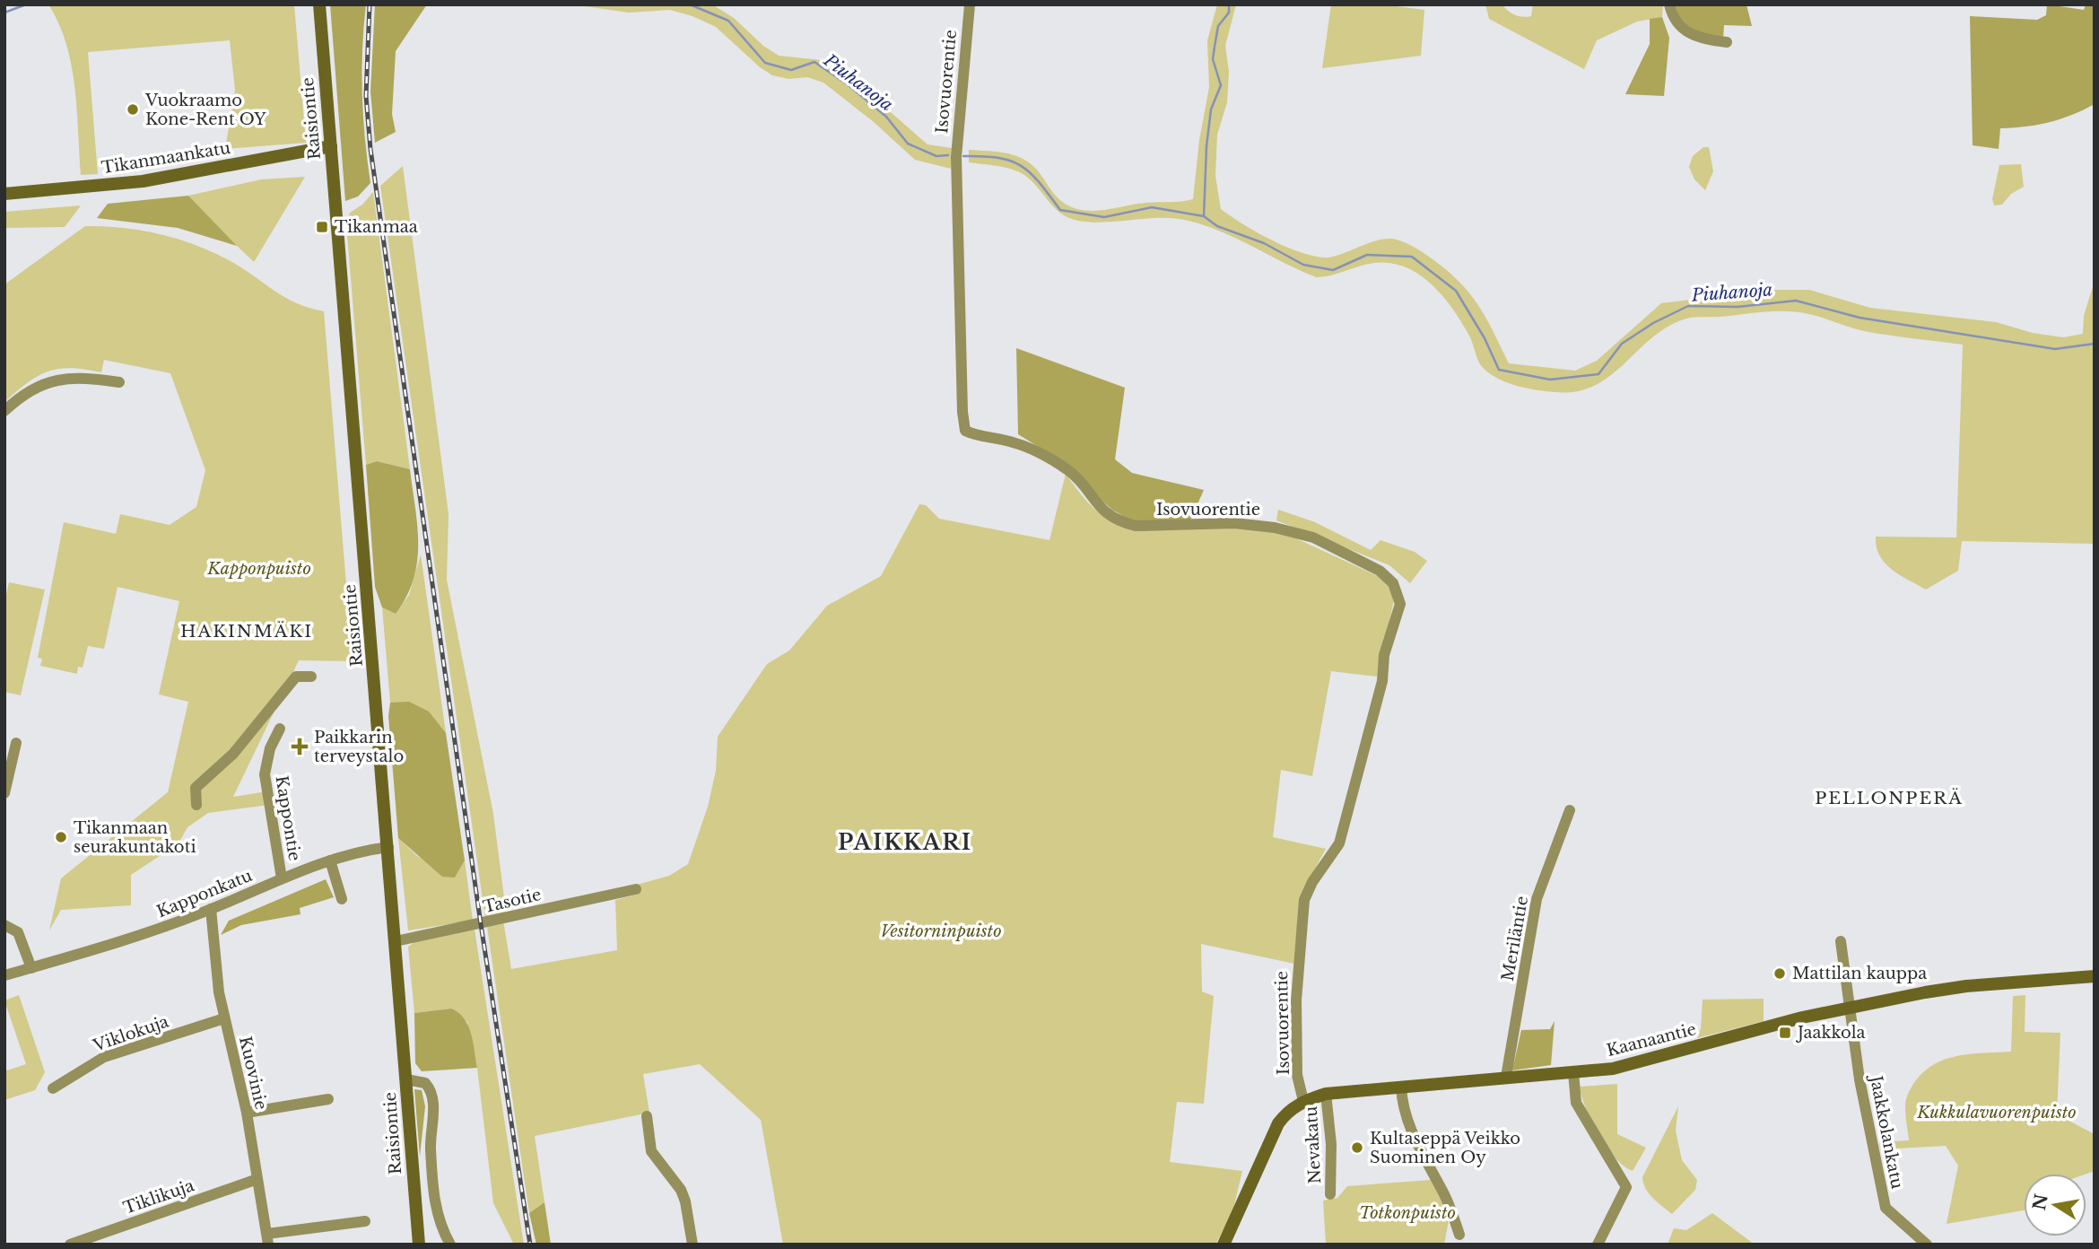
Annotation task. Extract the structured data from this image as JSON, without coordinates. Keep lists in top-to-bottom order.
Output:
{
  "streets": {
    "street": [
      "Isovuorentie",
      "Raisiontie",
      "Tikanmaankatu",
      "Kappontie",
      "Kapponkatu",
      "Tasotie",
      "Meriläntie",
      "Viklokuja",
      "Kaanaantie",
      "Kuovinie",
      "Jaakkolankatu",
      "Nevakatu",
      "Tiklikuja"
    ]
  },
  "crossings": [
    ["Isovuorentie", "Kaanaantie"],
    ["Raisiontie", "Tikanmaankatu"],
    ["Raisiontie", "Kapponkatu"],
    ["Raisiontie", "Tasotie"],
    ["Kappontie", "Kapponkatu"],
    ["Kapponkatu", "Kuovinie"],
    ["Meriläntie", "Kaanaantie"],
    ["Viklokuja", "Kuovinie"],
    ["Kaanaantie", "Jaakkolankatu"],
    ["Kaanaantie", "Nevakatu"],
    ["Kuovinie", "Tiklikuja"]
  ],
  "districts": ["HAKINMÄKI", "PELLONPERÄ", "PAIKKARI"],
  "water": ["Piuhanoja"],
  "parks": [
    "Kapponpuisto",
    "Vesitorninpuisto",
    "Kukkulavuorenpuisto",
    "Totkonpuisto"
  ],
  "places": {
    "other": [
      "Vuokraamo Kone-Rent OY",
      "Tikanmaan seurakuntakoti",
      "Mattilan kauppa",
      "Kultaseppä Veikko Suominen Oy"
    ],
    "transit": ["Tikanmaa", "Jaakkola"],
    "health": ["Paikkarin terveystalo"]
  },
  "north": "left"
}
